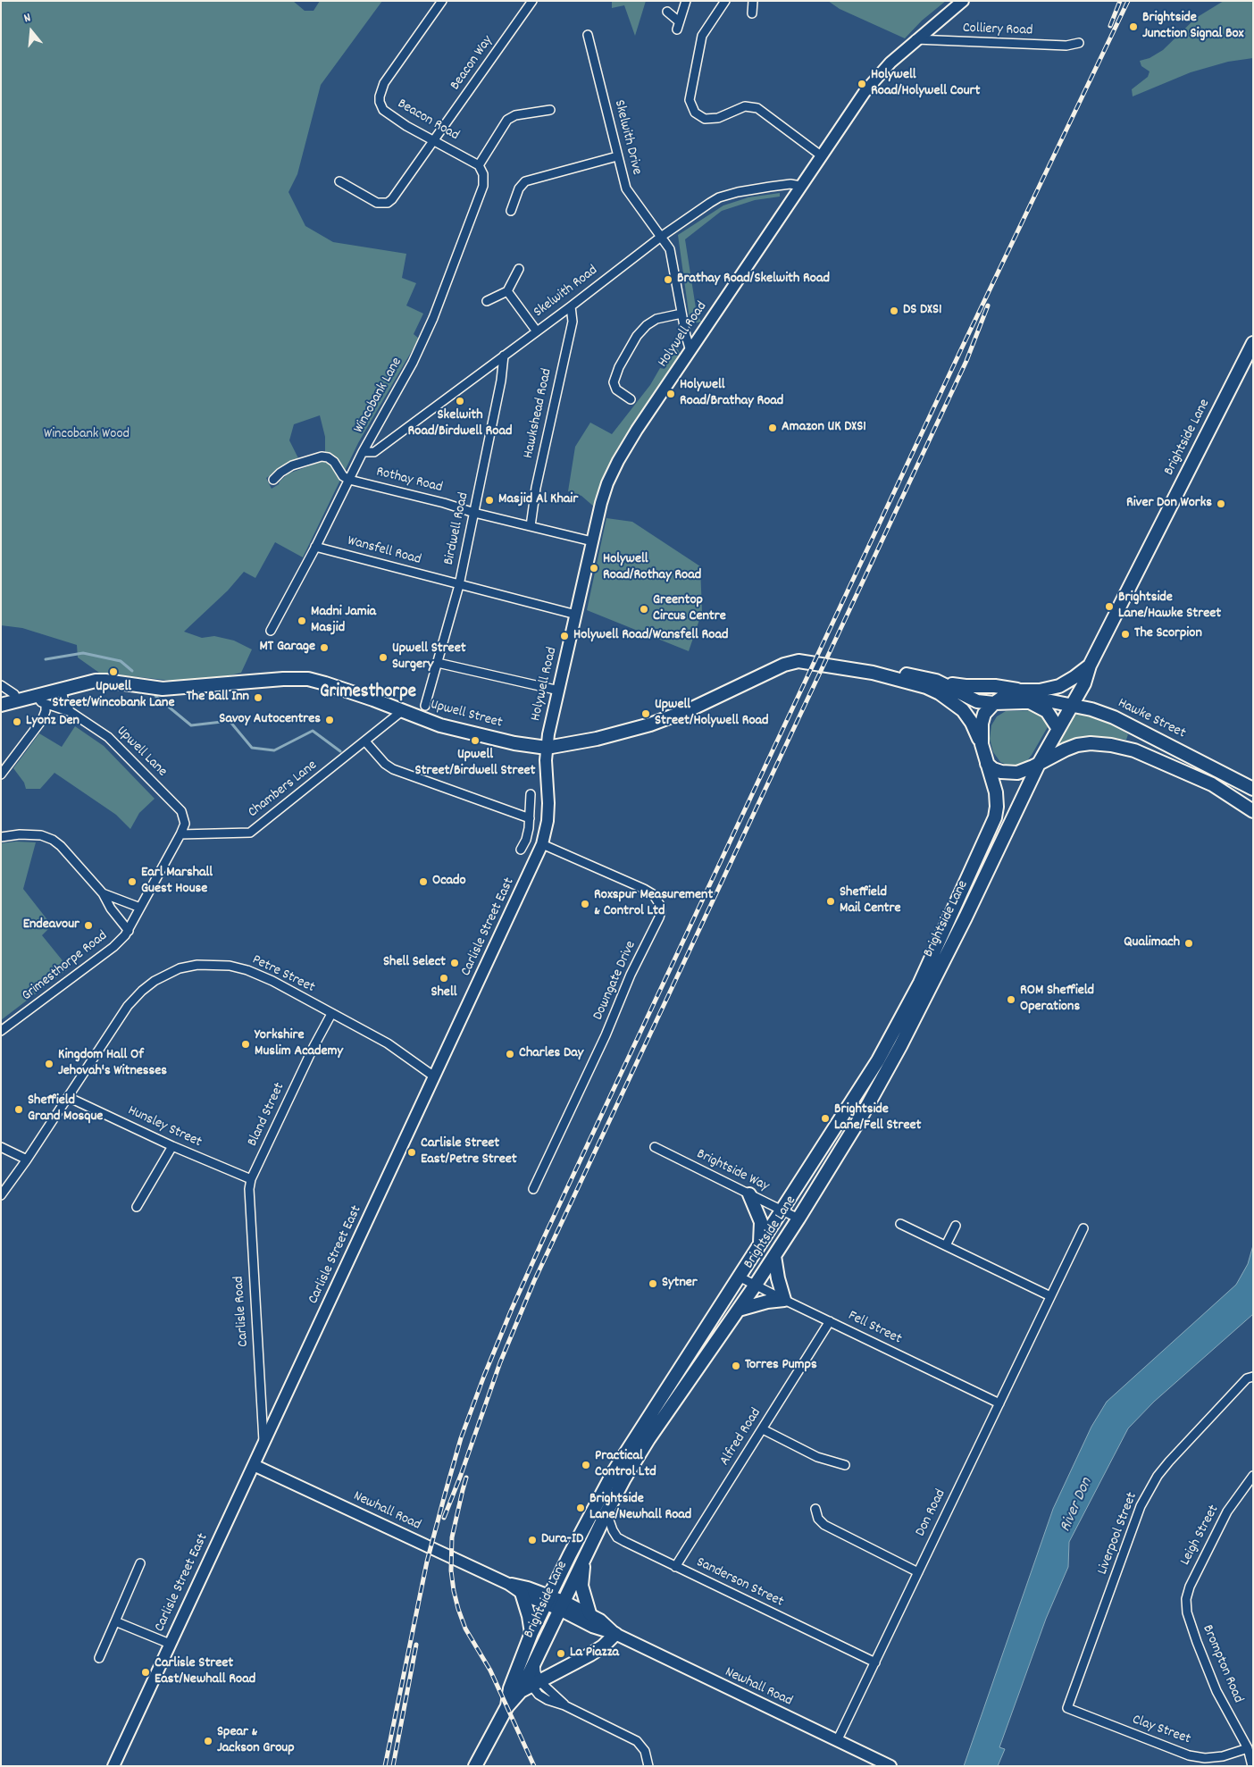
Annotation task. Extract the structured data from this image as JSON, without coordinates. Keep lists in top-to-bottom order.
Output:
{
  "streets": {
    "main road": [
      "Holywell Road",
      "Brightside Lane",
      "Upwell Street",
      "Hawke Street",
      "Carlisle Street East",
      "Newhall Road"
    ],
    "street": [
      "Colliery Road",
      "Beacon Way",
      "Beacon Road",
      "Skelwith Drive",
      "Skelwith Road",
      "Wincobank Lane",
      "Hawkshead Road",
      "Rothay Road",
      "Birdwell Road",
      "Wansfell Road",
      "Upwell Lane",
      "Chambers Lane",
      "Grimesthorpe Road",
      "Petre Street",
      "Downgate Drive",
      "Bland Street",
      "Hunsley Street",
      "Brightside Way",
      "Carlisle Road",
      "Fell Street",
      "Alfred Road",
      "Don Road",
      "Liverpool Street",
      "Leigh Street",
      "Sanderson Street",
      "Brompton Road",
      "Clay Street"
    ]
  },
  "crossings": [
    ["Colliery Road", "Holywell Road"],
    ["Beacon Way", "Beacon Road"],
    ["Beacon Road", "Wincobank Lane"],
    ["Skelwith Drive", "Skelwith Road"],
    ["Skelwith Drive", "Holywell Road"],
    ["Skelwith Road", "Holywell Road"],
    ["Skelwith Road", "Wincobank Lane"],
    ["Skelwith Road", "Hawkshead Road"],
    ["Skelwith Road", "Birdwell Road"],
    ["Holywell Road", "Rothay Road"],
    ["Holywell Road", "Wansfell Road"],
    ["Holywell Road", "Upwell Street"],
    ["Holywell Road", "Carlisle Street East"],
    ["Wincobank Lane", "Rothay Road"],
    ["Wincobank Lane", "Wansfell Road"],
    ["Hawkshead Road", "Rothay Road"],
    ["Brightside Lane", "Upwell Street"],
    ["Brightside Lane", "Hawke Street"],
    ["Brightside Lane", "Brightside Way"],
    ["Brightside Lane", "Fell Street"],
    ["Brightside Lane", "Newhall Road"],
    ["Brightside Lane", "Sanderson Street"],
    ["Rothay Road", "Birdwell Road"],
    ["Birdwell Road", "Wansfell Road"],
    ["Upwell Street", "Hawke Street"],
    ["Upwell Street", "Upwell Lane"],
    ["Upwell Street", "Chambers Lane"],
    ["Upwell Street", "Carlisle Street East"],
    ["Upwell Lane", "Grimesthorpe Road"],
    ["Chambers Lane", "Grimesthorpe Road"],
    ["Carlisle Street East", "Petre Street"],
    ["Carlisle Street East", "Downgate Drive"],
    ["Carlisle Street East", "Carlisle Road"],
    ["Carlisle Street East", "Newhall Road"],
    ["Petre Street", "Bland Street"],
    ["Petre Street", "Hunsley Street"],
    ["Bland Street", "Hunsley Street"],
    ["Bland Street", "Carlisle Road"],
    ["Hunsley Street", "Carlisle Road"],
    ["Fell Street", "Alfred Road"],
    ["Fell Street", "Don Road"],
    ["Alfred Road", "Sanderson Street"],
    ["Newhall Road", "Don Road"],
    ["Don Road", "Sanderson Street"],
    ["Liverpool Street", "Clay Street"],
    ["Leigh Street", "Brompton Road"],
    ["Brompton Road", "Clay Street"]
  ],
  "districts": ["Grimesthorpe"],
  "water": ["River Don"],
  "parks": ["Wincobank Wood"],
  "places": [
    "Brightside Junction Signal Box",
    "Holywell Road/Holywell Court",
    "Brathay Road/Skelwith Road",
    "DS DXS1",
    "Holywell Road/Brathay Road",
    "Skelwith Road/Birdwell Road",
    "Amazon UK DXS1",
    "Masjid Al Khair",
    "River Don Works",
    "Holywell Road/Rothay Road",
    "Brightside Lane/Hawke Street",
    "Greentop Circus Centre",
    "Madni Jamia Masjid",
    "The Scorpion",
    "Holywell Road/Wansfell Road",
    "MT Garage",
    "Upwell Street Surgery",
    "Upwell Street/Wincobank Lane",
    "The Ball Inn",
    "Upwell Street/Holywell Road",
    "Savoy Autocentres",
    "Lyonz Den",
    "Upwell Street/Birdwell Street",
    "Earl Marshall Guest House",
    "Ocado",
    "Sheffield Mail Centre",
    "Roxspur Measurement & Control Ltd",
    "Endeavour",
    "Qualimach",
    "Shell Select",
    "Shell",
    "ROM Sheffield Operations",
    "Yorkshire Muslim Academy",
    "Charles Day",
    "Kingdom Hall Of Jehovah's Witnesses",
    "Sheffield Grand Mosque",
    "Brightside Lane/Fell Street",
    "Carlisle Street East/Petre Street",
    "Sytner",
    "Torres Pumps",
    "Practical Control Ltd",
    "Brightside Lane/Newhall Road",
    "Dura-ID",
    "La Piazza",
    "Carlisle Street East/Newhall Road",
    "Spear & Jackson Group"
  ],
  "north": "top"
}
